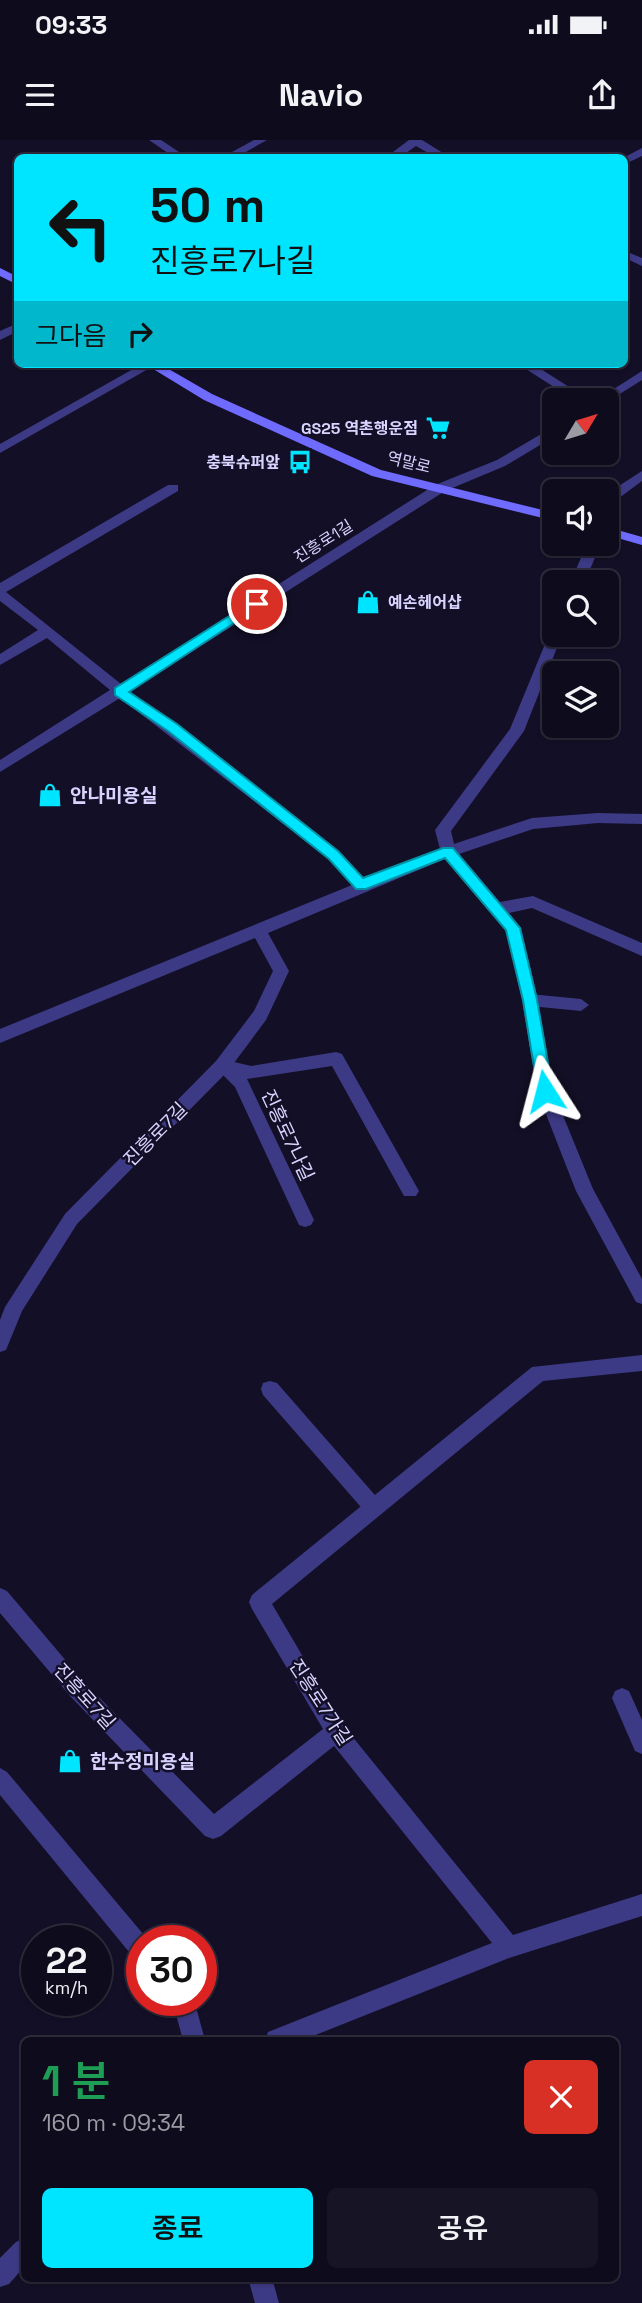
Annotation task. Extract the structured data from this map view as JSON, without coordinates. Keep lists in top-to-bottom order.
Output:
{
  "streets": {
    "street": [
      "역말로",
      "진흥로1길",
      "진흥로7길",
      "진흥로7나길",
      "진흥로7가길"
    ]
  },
  "crossings": [
    ["역말로", "진흥로1길"],
    ["진흥로7길", "진흥로7나길"],
    ["진흥로7길", "진흥로7가길"]
  ],
  "places": {
    "supermarket": ["GS25 역촌행운점"],
    "bus stop": ["충북슈퍼앞"],
    "shop": ["예손헤어샵", "안나미용실", "한수정미용실"]
  },
  "north": "top right",
  "page": {
    "status": "09:33",
    "header": "Navio",
    "turn": ["50 m", "진흥로7나길"],
    "then": "그다음",
    "speed": "22 km/h",
    "limit": "30",
    "heading": ["1 분", "160 m · 09:34"],
    "buttons": ["종료", "공유"]
  }
}
